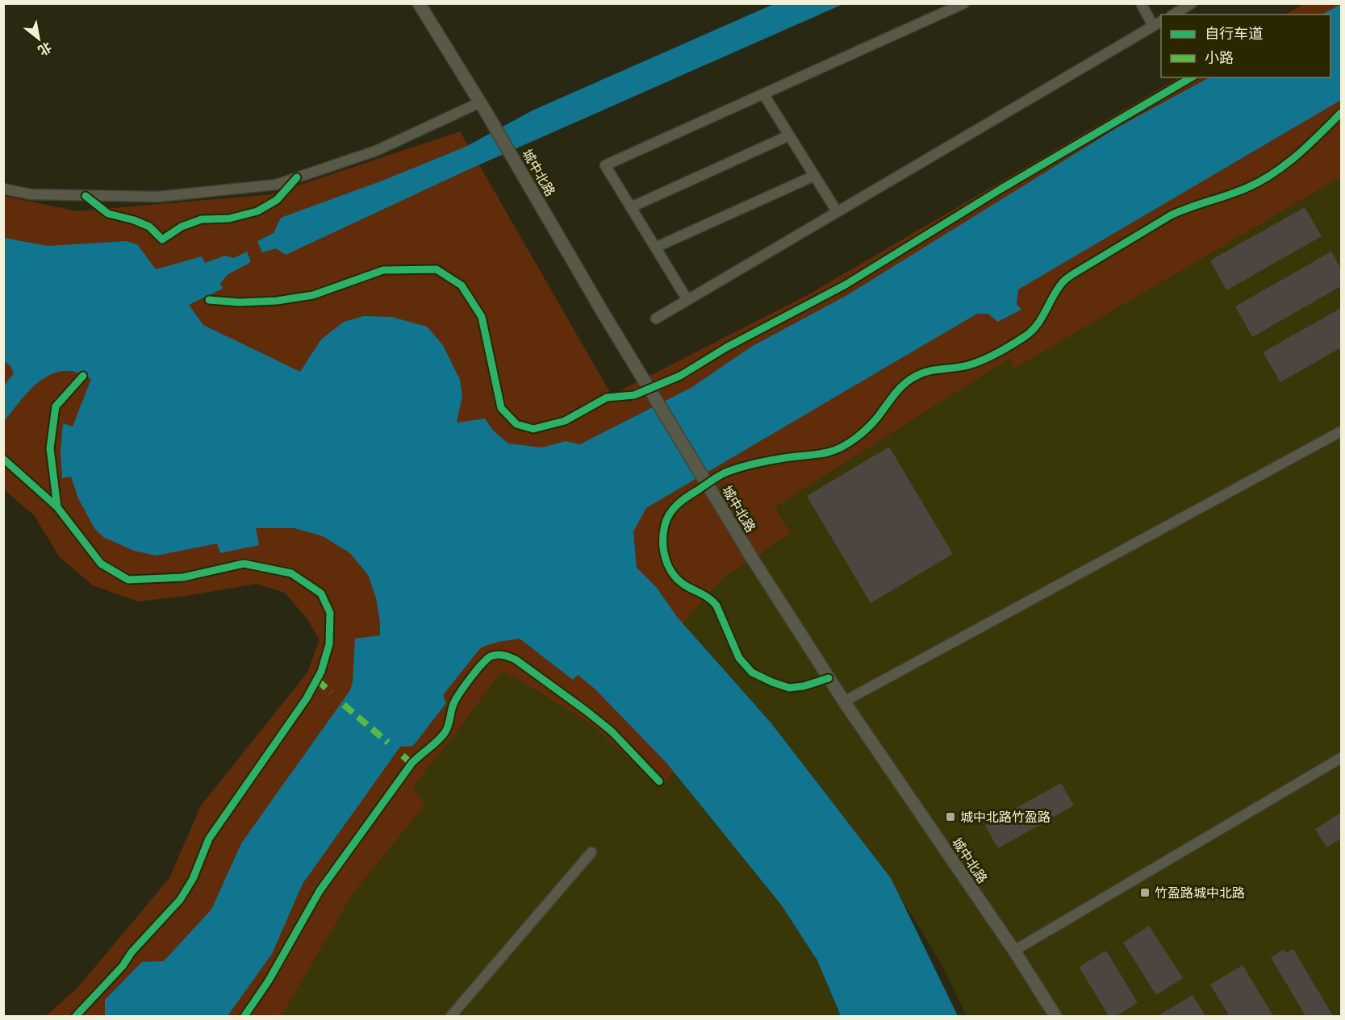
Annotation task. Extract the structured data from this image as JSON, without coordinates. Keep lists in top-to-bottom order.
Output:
{
  "streets": {
    "street": ["城中北路"]
  },
  "places": {
    "transit": ["城中北路竹盈路", "竹盈路城中北路"]
  },
  "legend": ["自行车道", "小路"],
  "north": "bottom right"
}
